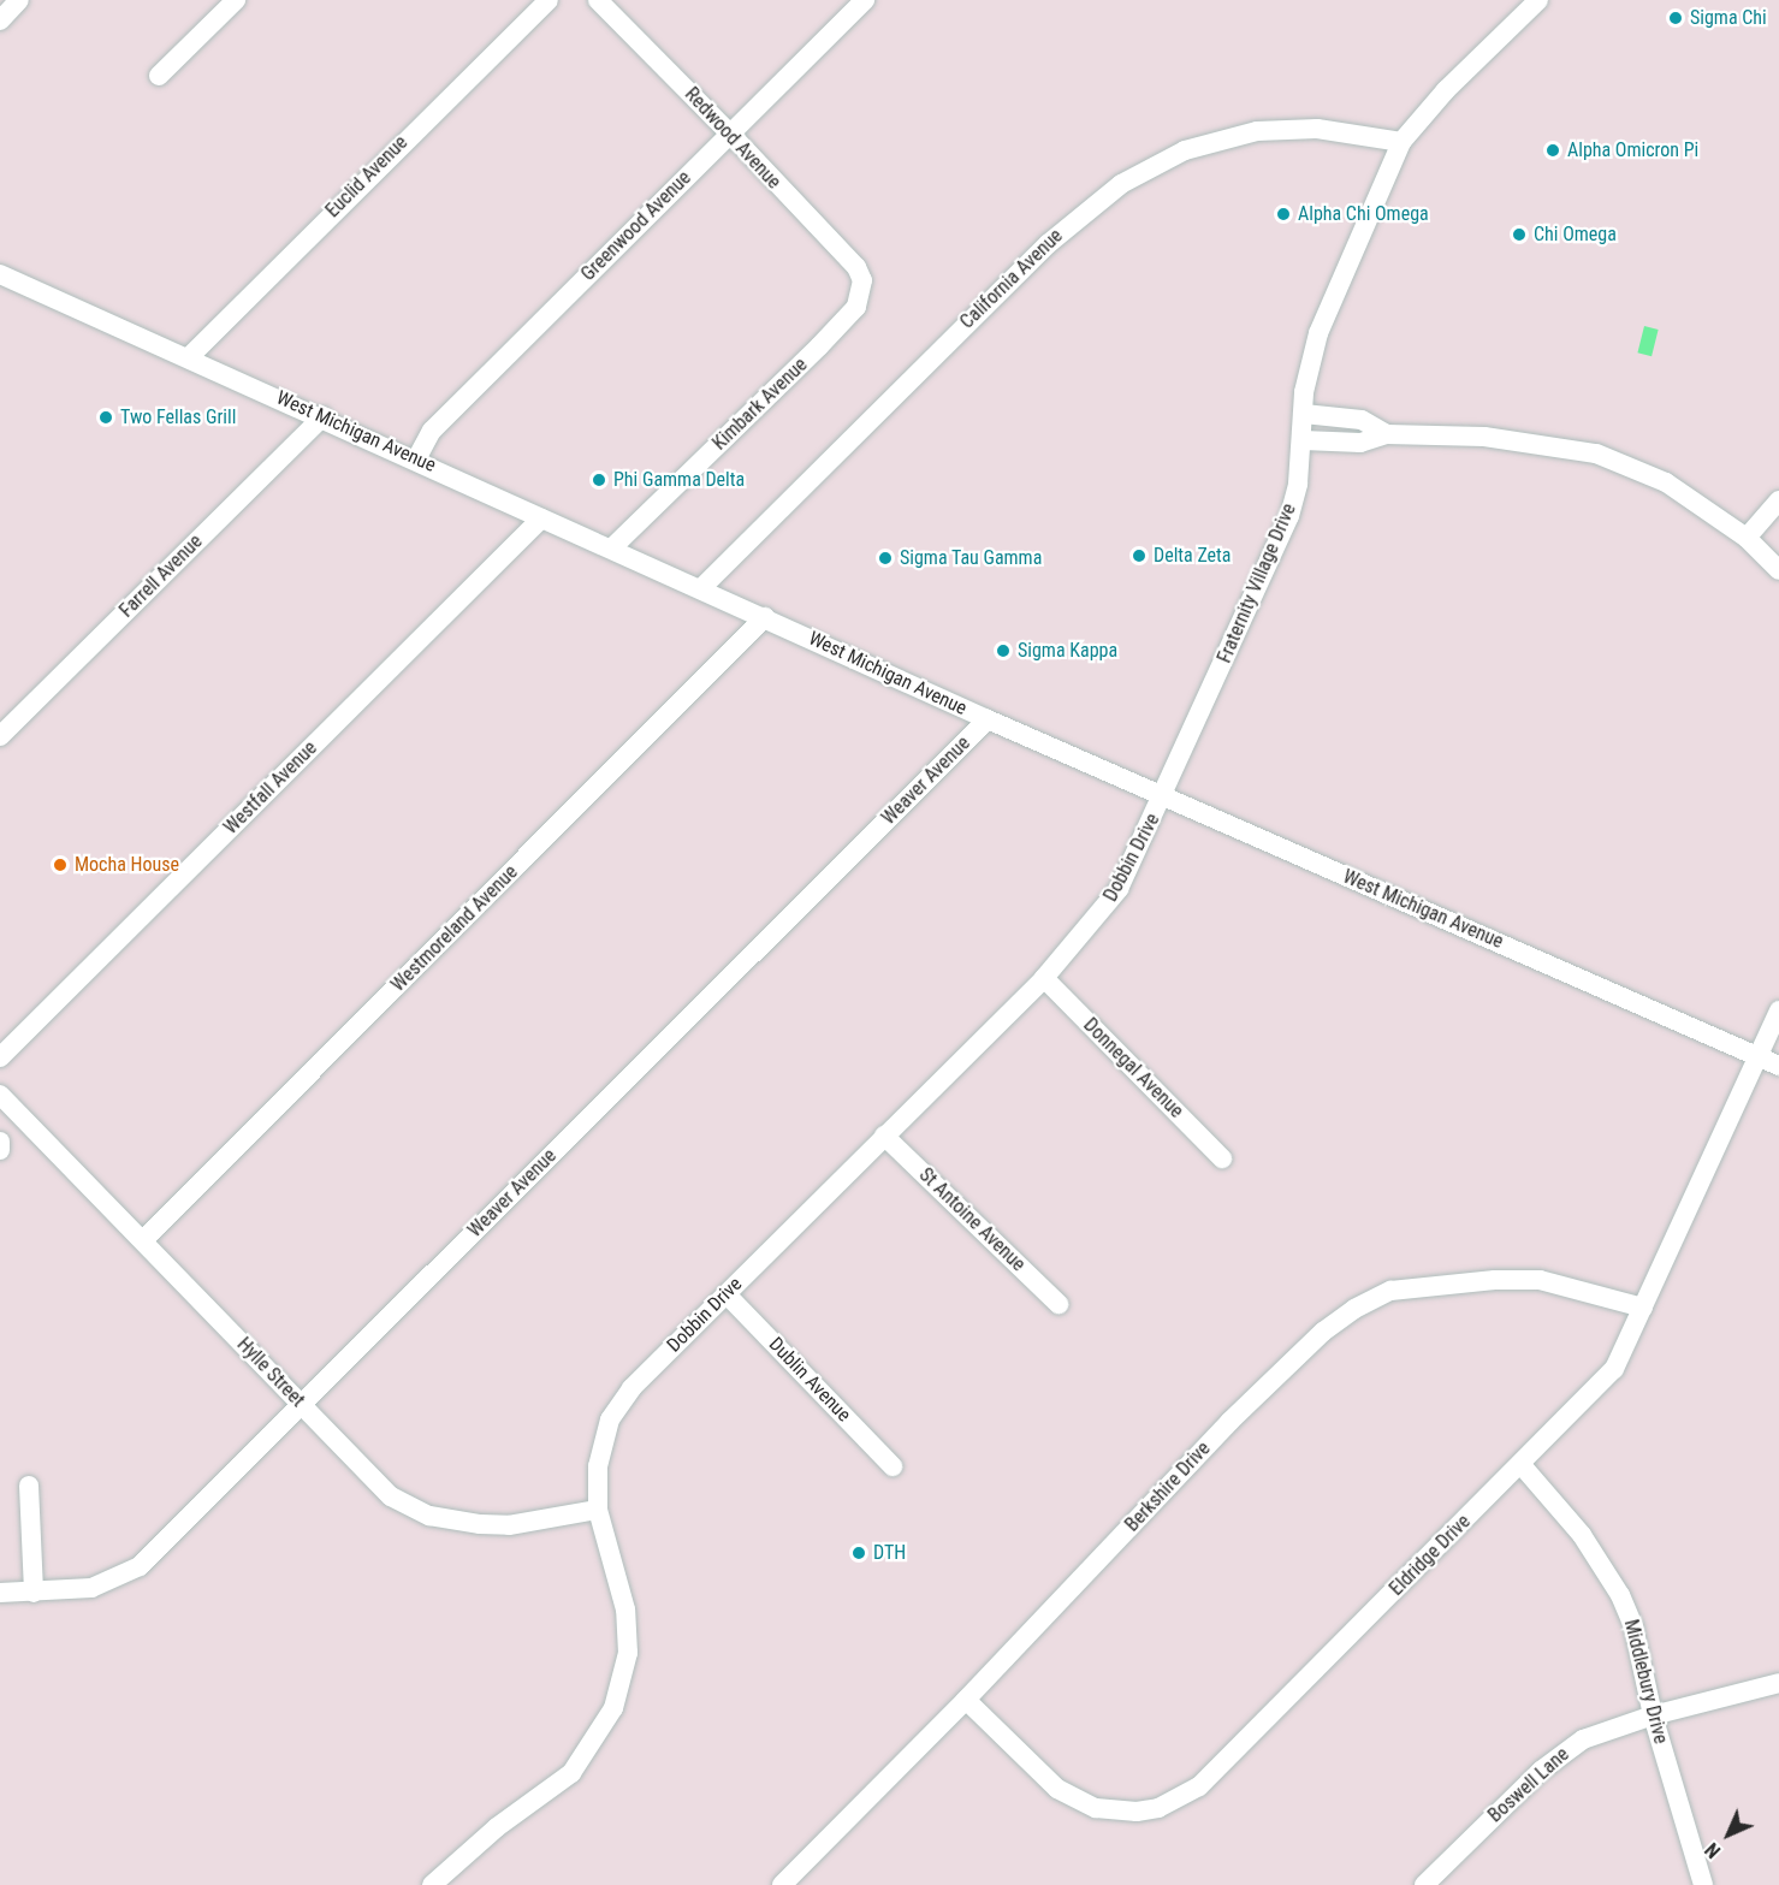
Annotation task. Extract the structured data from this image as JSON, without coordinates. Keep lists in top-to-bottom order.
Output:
{
  "streets": {
    "street": [
      "Redwood Avenue",
      "Euclid Avenue",
      "Greenwood Avenue",
      "California Avenue",
      "Kimbark Avenue",
      "West Michigan Avenue",
      "Farrell Avenue",
      "Fraternity Village Drive",
      "Weaver Avenue",
      "Westfall Avenue",
      "Dobbin Drive",
      "Westmoreland Avenue",
      "Donnegal Avenue",
      "St Antoine Avenue",
      "Hylle Street",
      "Dublin Avenue",
      "Berkshire Drive",
      "Eldridge Drive",
      "Middlebury Drive",
      "Boswell Lane"
    ]
  },
  "crossings": [
    ["Redwood Avenue", "Greenwood Avenue"],
    ["Redwood Avenue", "Kimbark Avenue"],
    ["Euclid Avenue", "West Michigan Avenue"],
    ["Greenwood Avenue", "West Michigan Avenue"],
    ["California Avenue", "West Michigan Avenue"],
    ["California Avenue", "Fraternity Village Drive"],
    ["Kimbark Avenue", "West Michigan Avenue"],
    ["West Michigan Avenue", "Farrell Avenue"],
    ["West Michigan Avenue", "Fraternity Village Drive"],
    ["West Michigan Avenue", "Weaver Avenue"],
    ["West Michigan Avenue", "Westfall Avenue"],
    ["West Michigan Avenue", "Dobbin Drive"],
    ["West Michigan Avenue", "Westmoreland Avenue"],
    ["West Michigan Avenue", "Eldridge Drive"],
    ["Fraternity Village Drive", "Dobbin Drive"],
    ["Weaver Avenue", "Hylle Street"],
    ["Dobbin Drive", "Donnegal Avenue"],
    ["Dobbin Drive", "St Antoine Avenue"],
    ["Dobbin Drive", "Hylle Street"],
    ["Dobbin Drive", "Dublin Avenue"],
    ["Westmoreland Avenue", "Hylle Street"],
    ["Berkshire Drive", "Eldridge Drive"],
    ["Eldridge Drive", "Middlebury Drive"],
    ["Middlebury Drive", "Boswell Lane"]
  ],
  "places": [
    "Sigma Chi",
    "Alpha Omicron Pi",
    "Alpha Chi Omega",
    "Chi Omega",
    "Two Fellas Grill",
    "Phi Gamma Delta",
    "Delta Zeta",
    "Sigma Tau Gamma",
    "Sigma Kappa",
    "Mocha House",
    "DTH"
  ],
  "north": "bottom left"
}
